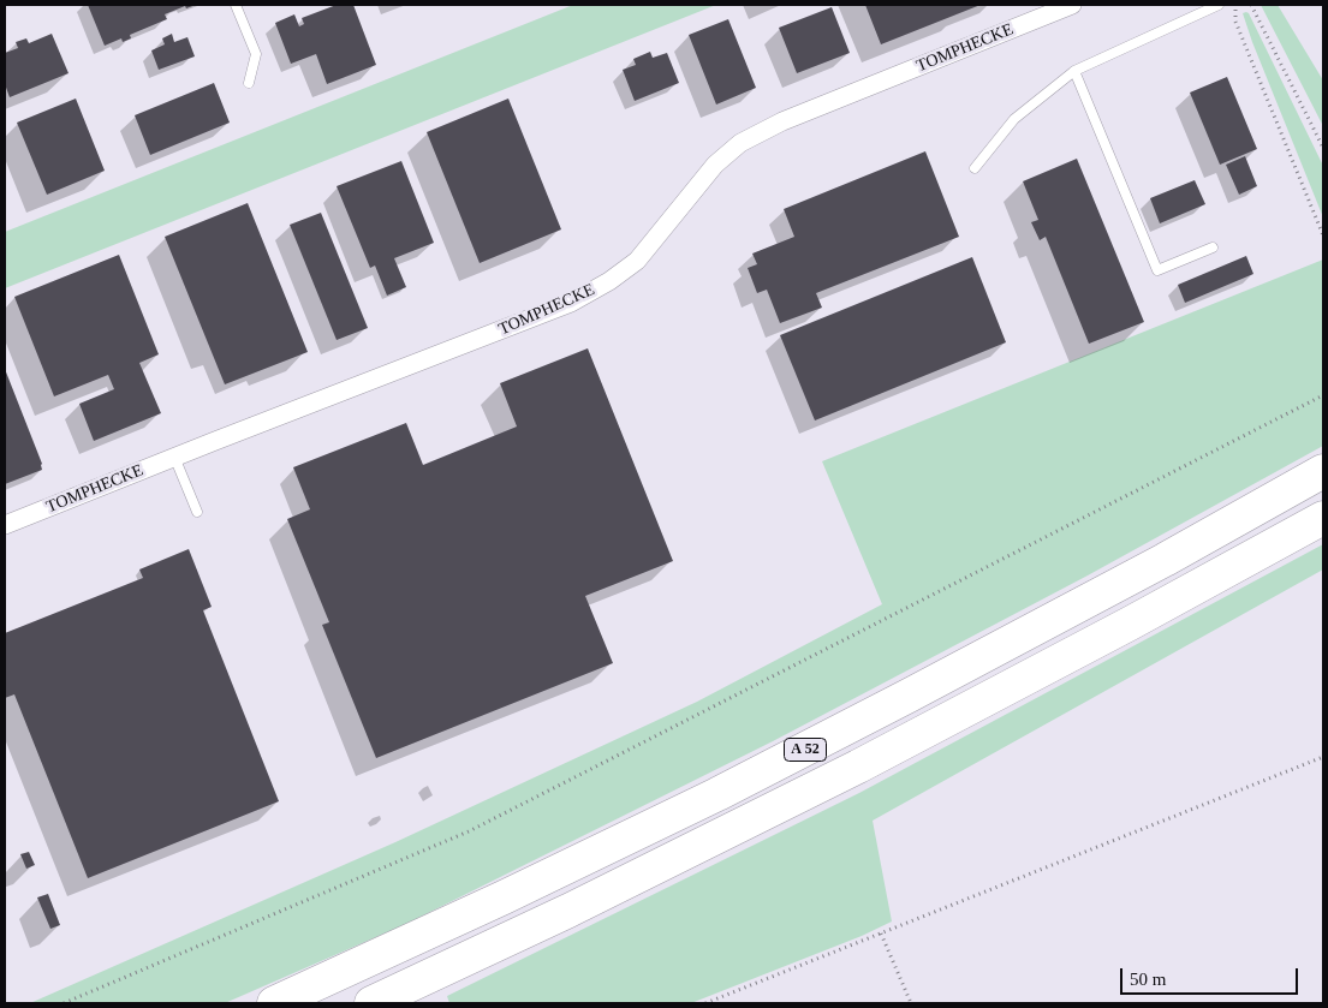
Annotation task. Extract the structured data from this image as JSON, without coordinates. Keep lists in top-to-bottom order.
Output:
{
  "streets": {
    "highway": ["A 52"],
    "street": ["TOMPHECKE"]
  },
  "scale_bar": "50 m"
}
